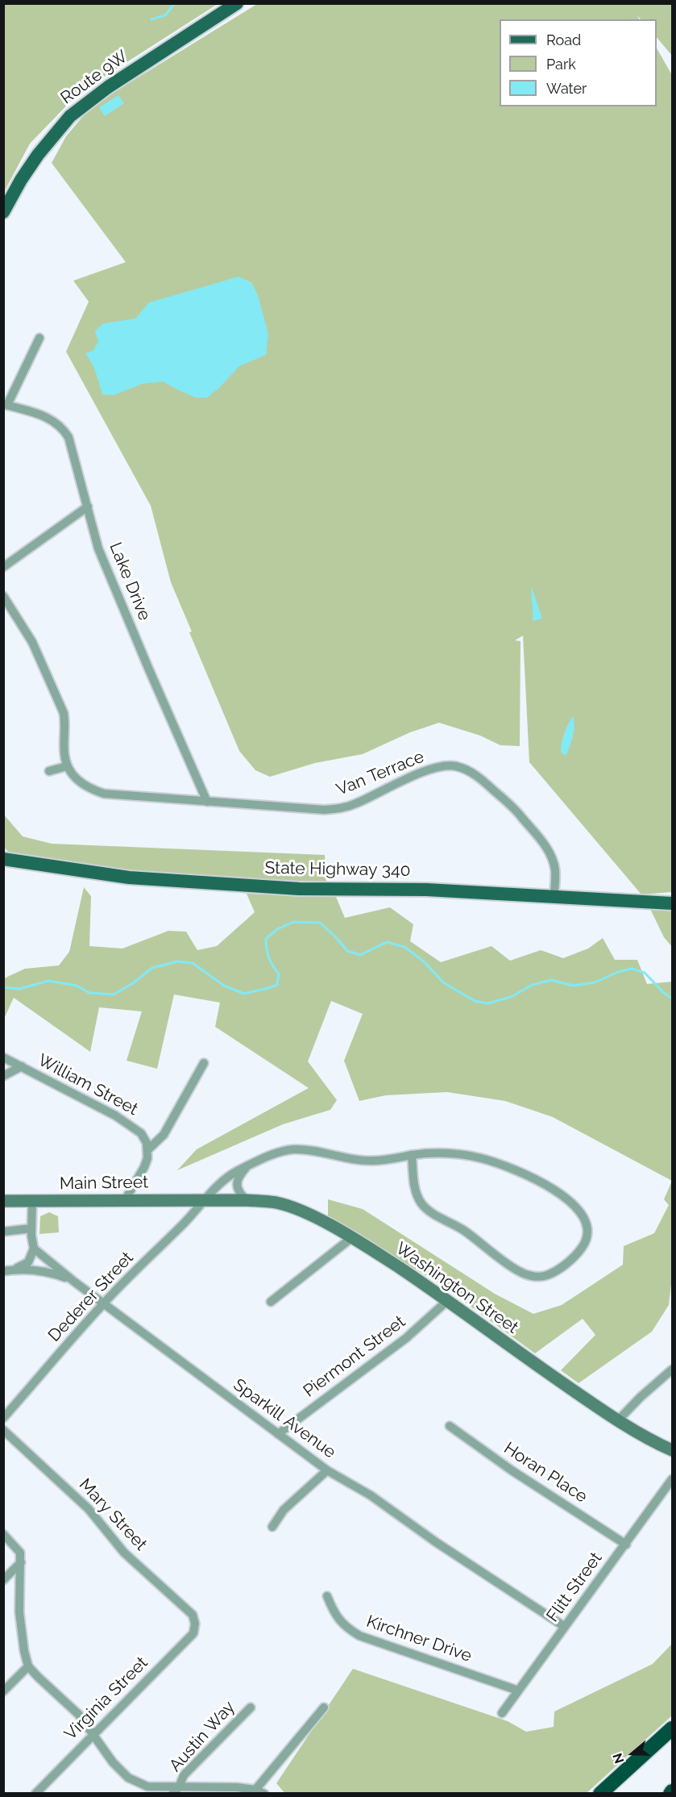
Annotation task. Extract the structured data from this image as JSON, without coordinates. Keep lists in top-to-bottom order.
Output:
{
  "streets": {
    "main road": [
      "Route 9W",
      "State Highway 340",
      "Main Street",
      "Washington Street"
    ],
    "street": [
      "Lake Drive",
      "Van Terrace",
      "William Street",
      "Dederer Street",
      "Piermont Street",
      "Sparkill Avenue",
      "Horan Place",
      "Mary Street",
      "Flitt Street",
      "Kirchner Drive",
      "Virginia Street",
      "Austin Way"
    ]
  },
  "crossings": [
    ["Lake Drive", "Van Terrace"],
    ["Van Terrace", "State Highway 340"],
    ["Main Street", "Washington Street"],
    ["Main Street", "Dederer Street"],
    ["Washington Street", "Dederer Street"],
    ["Washington Street", "Piermont Street"],
    ["Dederer Street", "Sparkill Avenue"],
    ["Piermont Street", "Sparkill Avenue"],
    ["Sparkill Avenue", "Flitt Street"],
    ["Horan Place", "Flitt Street"],
    ["Mary Street", "Virginia Street"],
    ["Flitt Street", "Kirchner Drive"]
  ],
  "legend": ["Road", "Park", "Water"],
  "north": "left"
}
